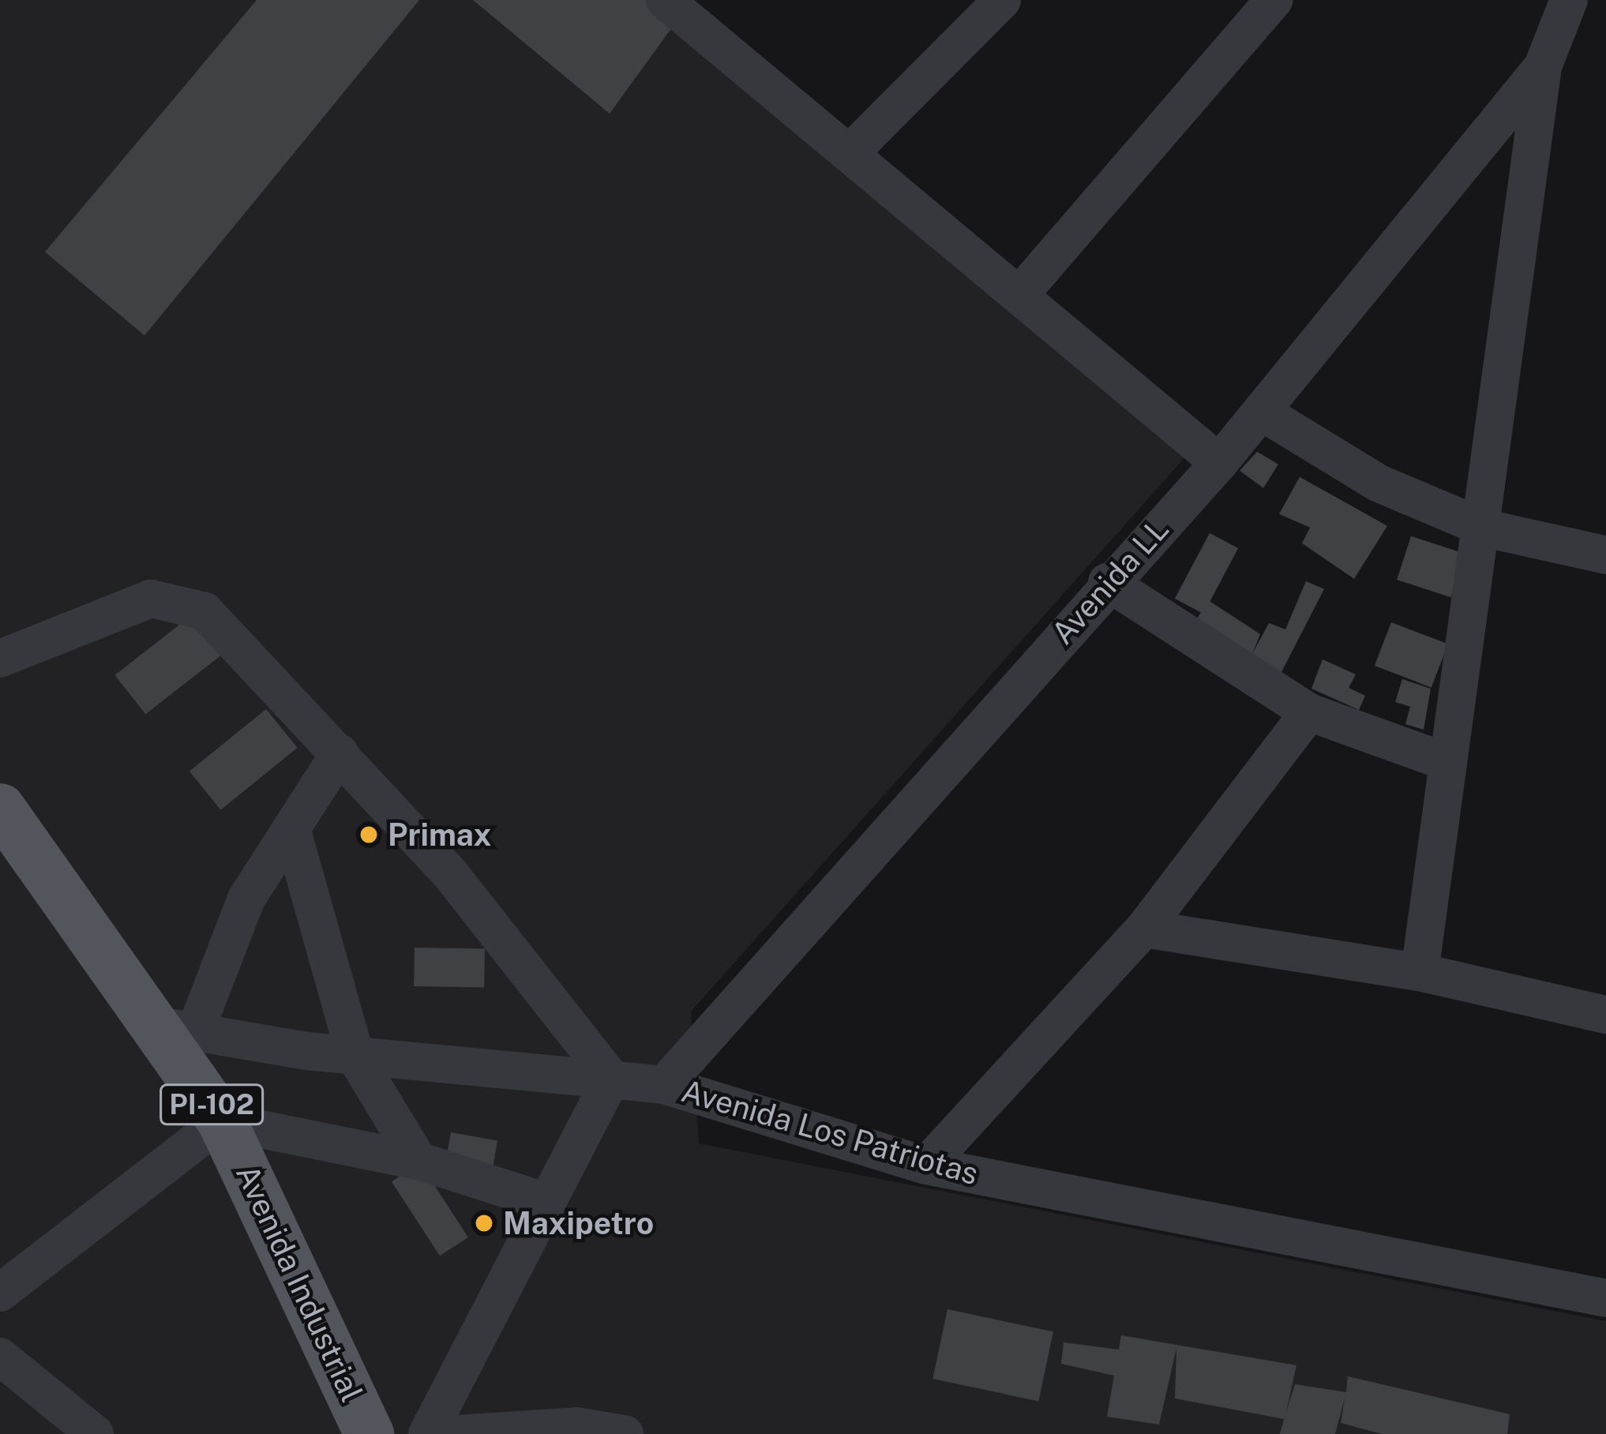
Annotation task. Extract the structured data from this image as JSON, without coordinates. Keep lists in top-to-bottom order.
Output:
{
  "streets": {
    "main road": ["PI-102", "Avenida Industrial"],
    "street": ["Avenida LL", "Avenida Los Patriotas"]
  },
  "crossings": [
    ["Avenida LL", "Avenida Los Patriotas"],
    ["Avenida Los Patriotas", "Avenida Industrial"]
  ],
  "places": ["Primax", "Maxipetro"]
}
